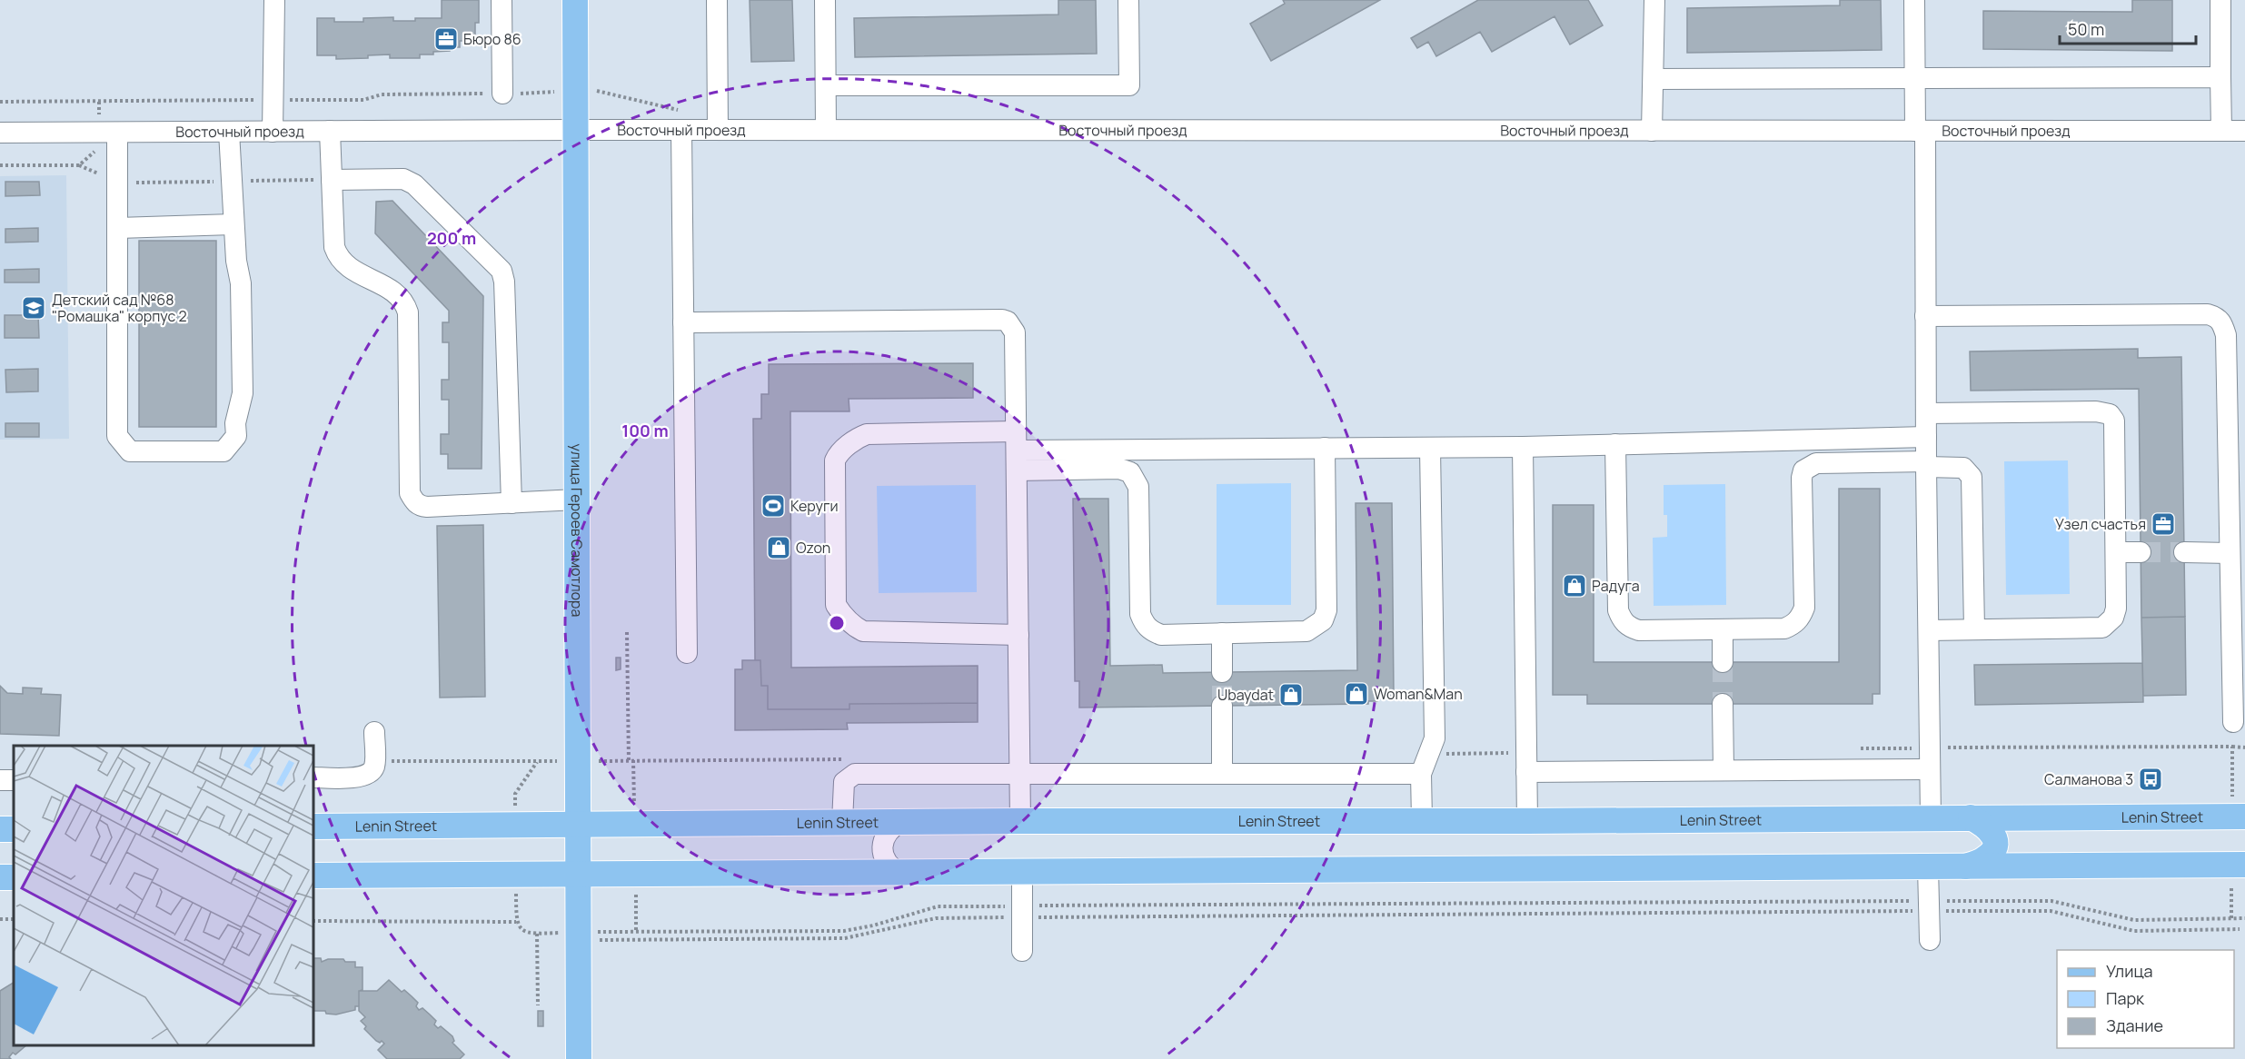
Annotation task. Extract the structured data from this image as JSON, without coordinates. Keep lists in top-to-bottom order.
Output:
{
  "streets": {
    "main road": ["улица Героев Самотлора", "Lenin Street"],
    "street": ["Восточный проезд"]
  },
  "crossings": [
    ["Восточный проезд", "улица Героев Самотлора"],
    ["улица Героев Самотлора", "Lenin Street"]
  ],
  "places": {
    "office": ["Бюро 86", "Узел счастья"],
    "school or university": ["Детский сад №68 \"Ромашка\" корпус 2"],
    "sports": ["Керуги"],
    "shop": [
      "Ozon",
      "Радуга",
      "Woman&Man",
      "Ubaydat"
    ],
    "bus stop": ["Салманова 3"]
  },
  "legend": ["Улица", "Парк", "Здание"],
  "scale_bar": "50 m",
  "rings": ["200 m", "100 m"]
}
